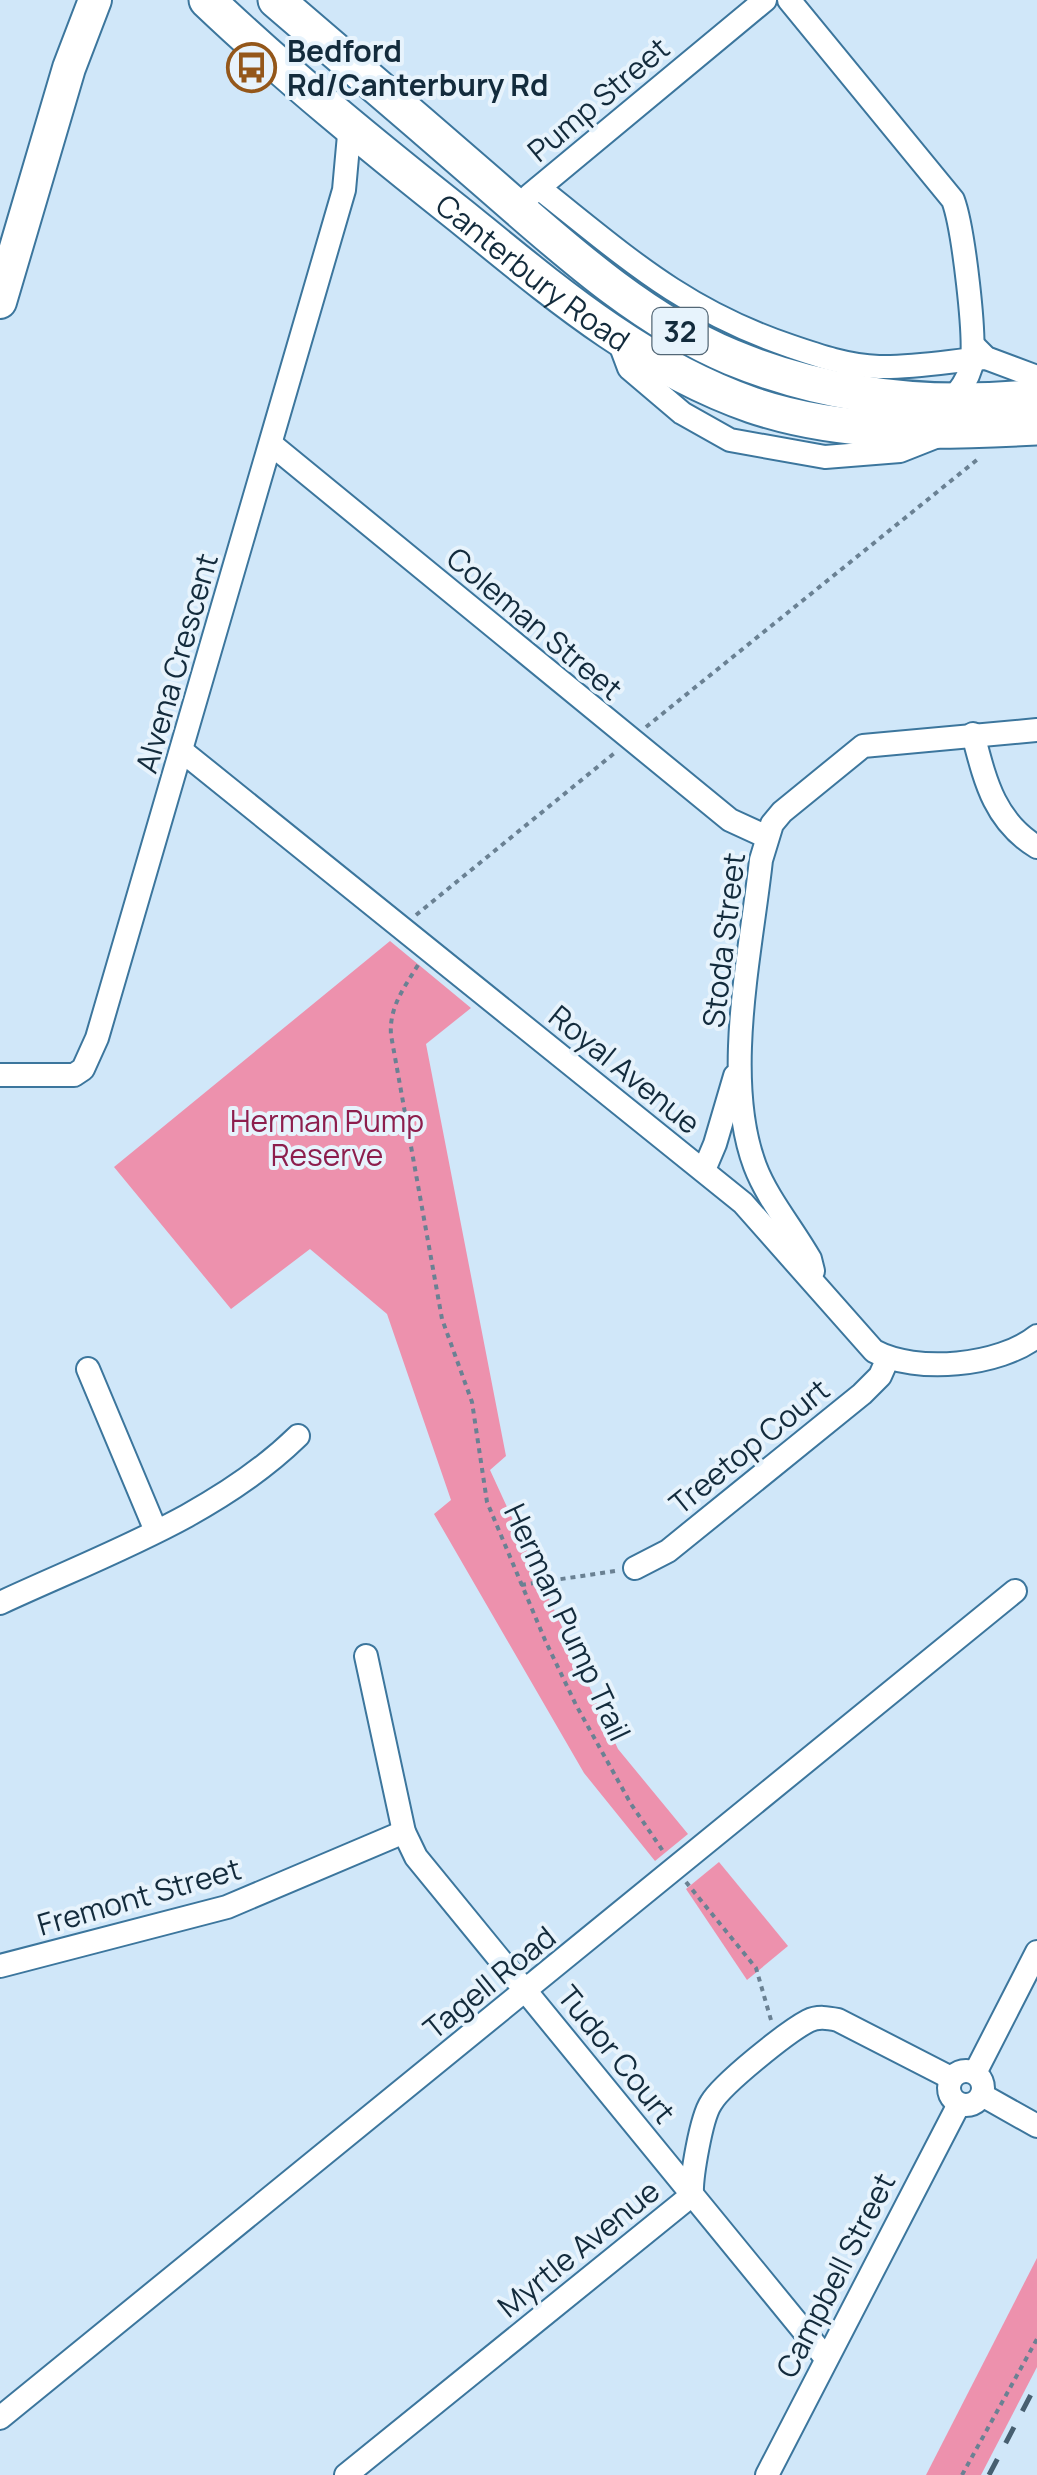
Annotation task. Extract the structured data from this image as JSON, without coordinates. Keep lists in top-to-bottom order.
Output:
{
  "streets": {
    "main road": ["Canterbury Road", "32"],
    "street": [
      "Pump Street",
      "Coleman Street",
      "Alvena Crescent",
      "Stoda Street",
      "Royal Avenue",
      "Treetop Court",
      "Fremont Street",
      "Tagell Road",
      "Tudor Court",
      "Myrtle Avenue",
      "Campbell Street"
    ],
    "path": ["Herman Pump Trail"]
  },
  "crossings": [
    ["Pump Street", "Canterbury Road"],
    ["Canterbury Road", "Alvena Crescent"],
    ["Coleman Street", "Alvena Crescent"],
    ["Coleman Street", "Stoda Street"],
    ["Alvena Crescent", "Royal Avenue"],
    ["Stoda Street", "Royal Avenue"],
    ["Royal Avenue", "Treetop Court"],
    ["Royal Avenue", "Herman Pump Trail"],
    ["Herman Pump Trail", "Tagell Road"],
    ["Herman Pump Trail", "Myrtle Avenue"],
    ["Fremont Street", "Tudor Court"],
    ["Tagell Road", "Tudor Court"],
    ["Tudor Court", "Myrtle Avenue"],
    ["Tudor Court", "Campbell Street"],
    ["Myrtle Avenue", "Campbell Street"]
  ],
  "parks": ["Herman Pump Reserve"],
  "places": {
    "bus stop": ["Bedford Rd/Canterbury Rd"]
  }
}
